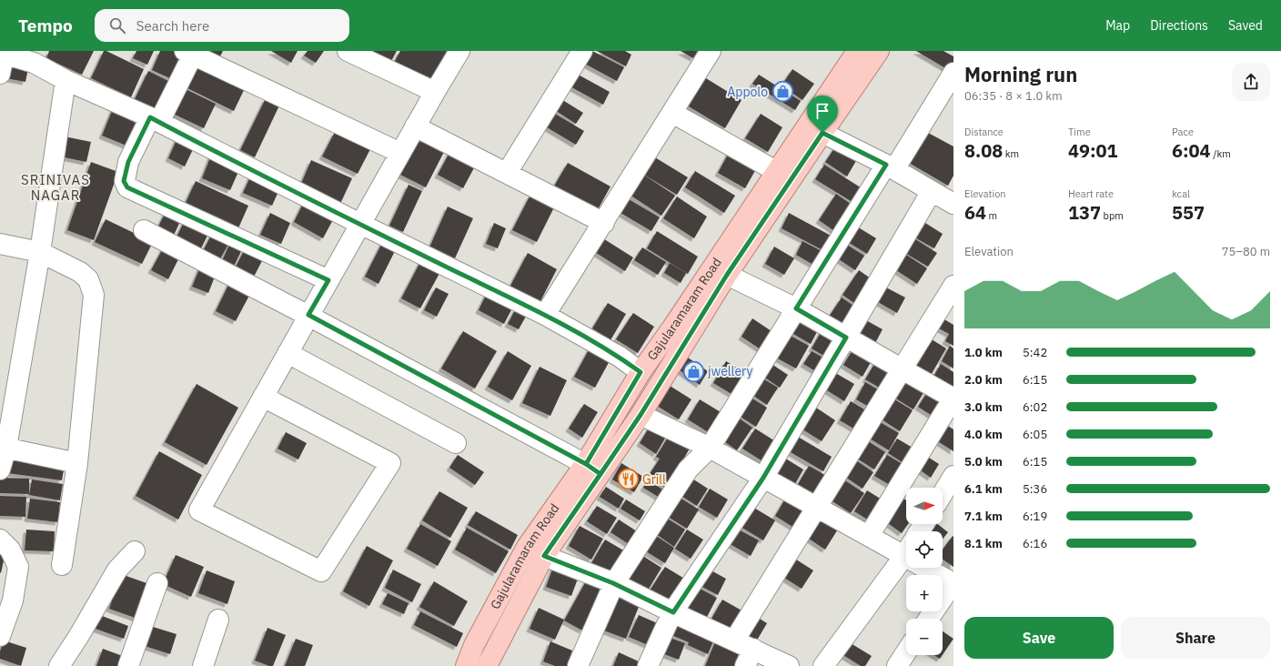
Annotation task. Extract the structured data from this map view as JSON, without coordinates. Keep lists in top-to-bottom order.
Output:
{
  "streets": {
    "main road": ["Gajularamaram Road"]
  },
  "districts": ["SRINIVAS NAGAR"],
  "places": {
    "shop": ["Appolo", "jwellery"],
    "restaurant": ["Grill"]
  },
  "north": "right",
  "page": {
    "header": "Tempo",
    "search": "Search here",
    "nav": ["Map", "Directions", "Saved"],
    "heading": ["Morning run", "06:35 · 8 × 1.0 km"],
    "stats": [
      ["Distance", "8.08 km"],
      ["Time", "49:01"],
      ["Pace", "6:04 /km"],
      ["Elevation", "64 m"],
      ["Heart rate", "137 bpm"],
      ["kcal", "557"]
    ],
    "chart": ["Elevation", "75–80 m"],
    "list": [
      {
        "name": "1.0 km",
        "note": "5:42"
      },
      {
        "name": "2.0 km",
        "note": "6:15"
      },
      {
        "name": "3.0 km",
        "note": "6:02"
      },
      {
        "name": "4.0 km",
        "note": "6:05"
      },
      {
        "name": "5.0 km",
        "note": "6:15"
      },
      {
        "name": "6.1 km",
        "note": "5:36"
      },
      {
        "name": "7.1 km",
        "note": "6:19"
      },
      {
        "name": "8.1 km",
        "note": "6:16"
      }
    ],
    "map_buttons": ["+", "−"],
    "buttons": ["Save", "Share"]
  }
}
